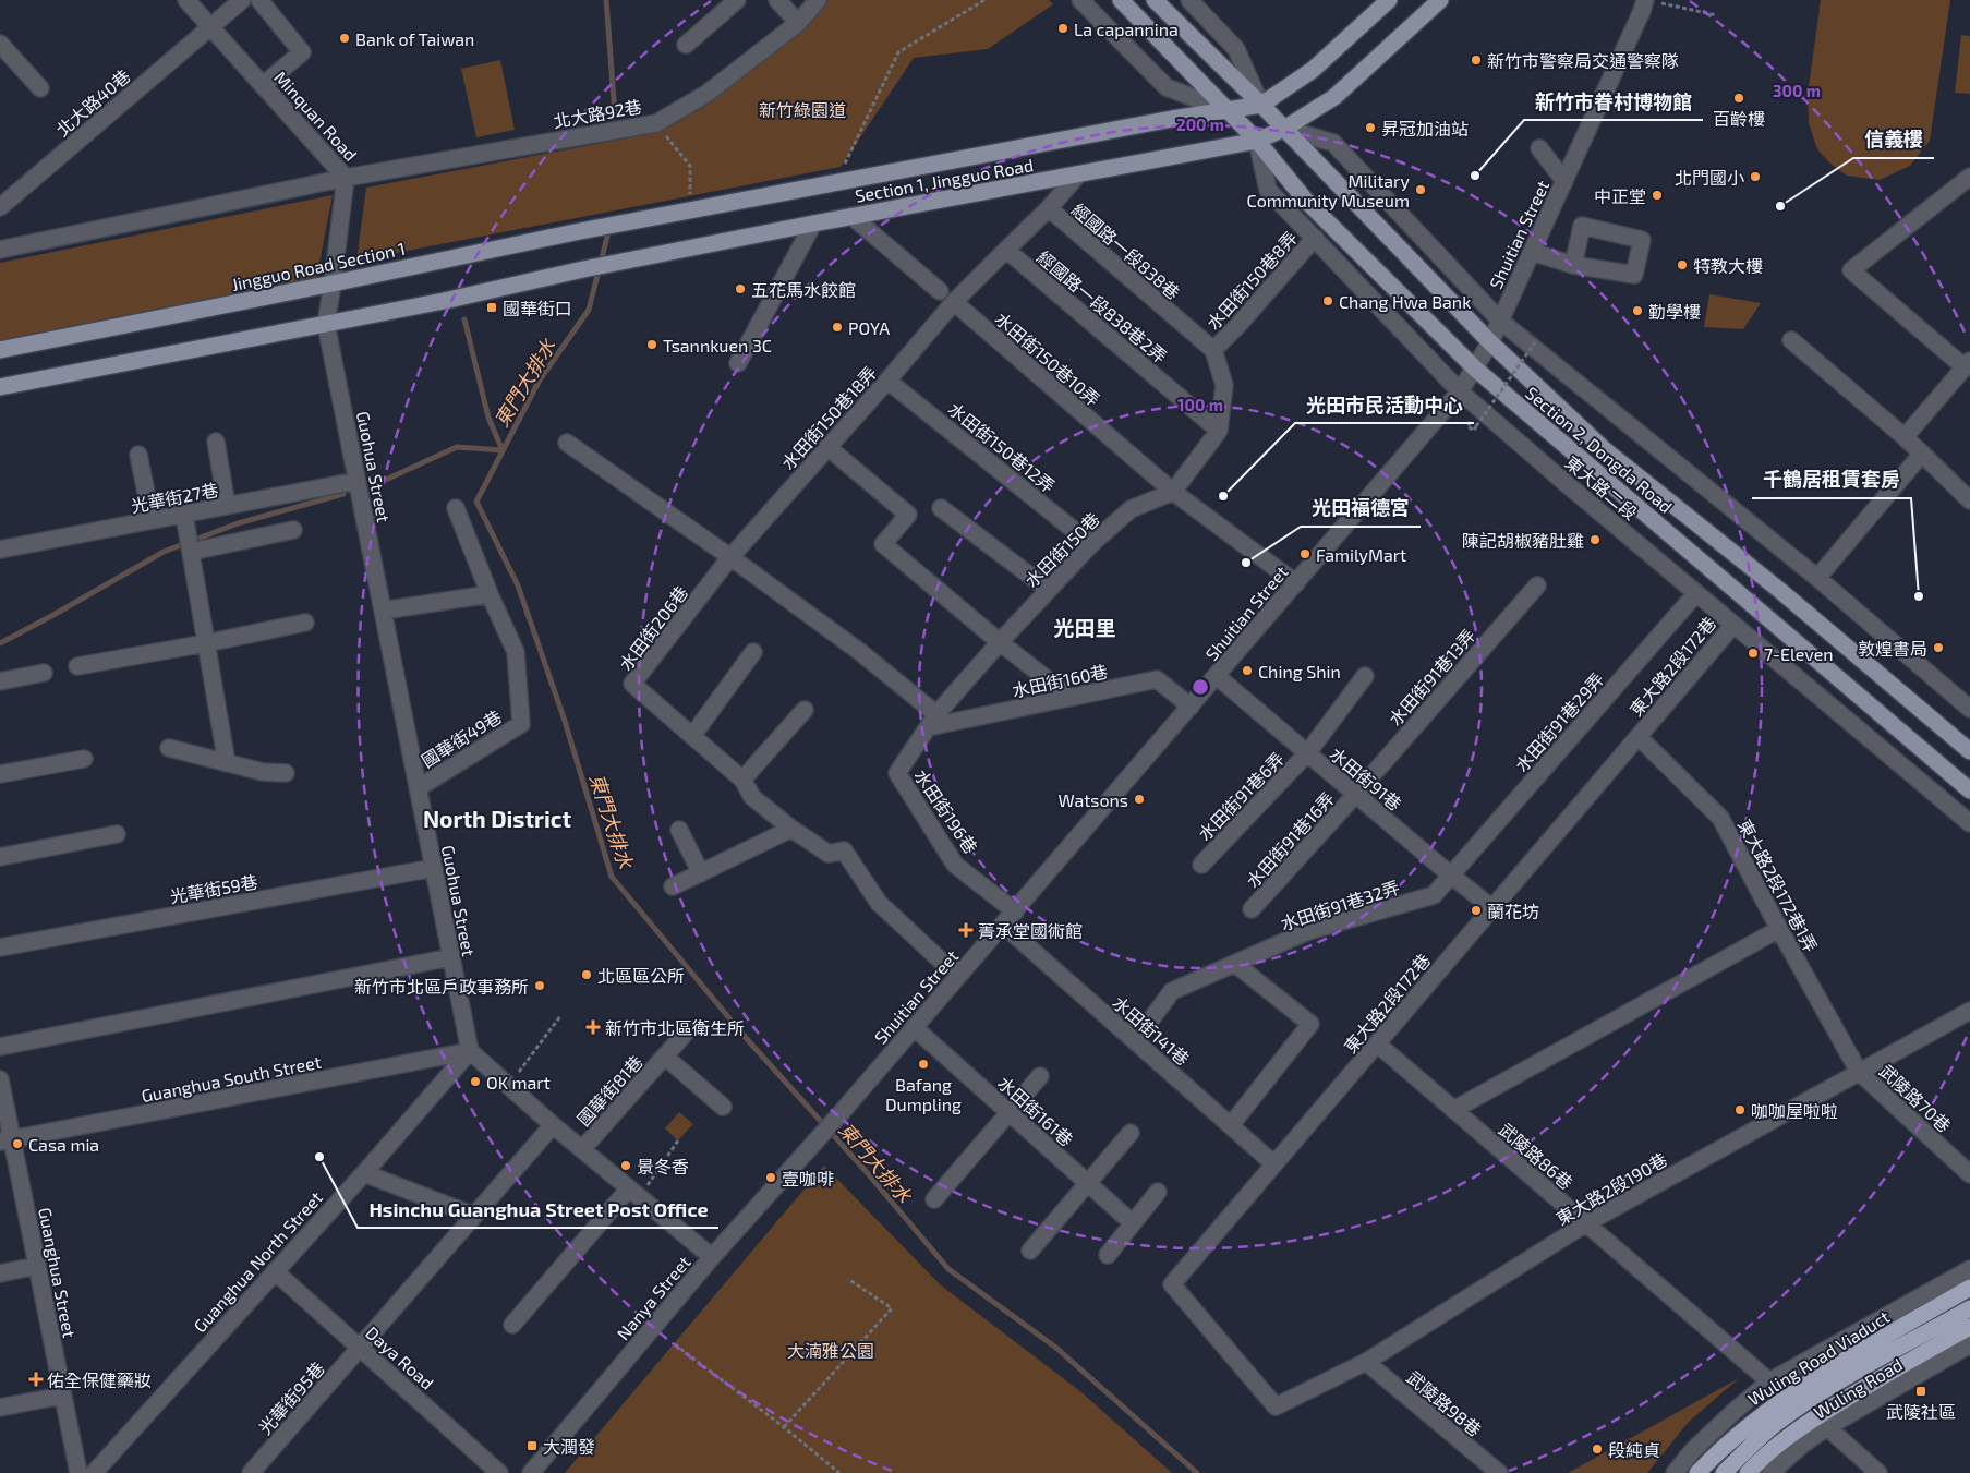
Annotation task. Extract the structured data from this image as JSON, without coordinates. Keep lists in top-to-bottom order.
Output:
{
  "streets": {
    "highway": ["Wuling Road Viaduct"],
    "main road": ["Section 1, Jingguo Road", "Jingguo Road Section 1", "Section 2, Dongda Road"],
    "street": [
      "北大路40巷",
      "北大路92巷",
      "Minquan Road",
      "Shuitian Street",
      "經國路一段838巷",
      "水田街150巷8弄",
      "經國路一段838巷2弄",
      "水田街150巷10弄",
      "水田街150巷18弄",
      "水田街150巷12弄",
      "Guohua Street",
      "東大路二段",
      "光華街27巷",
      "水田街150巷",
      "水田街206巷",
      "東大路2段172巷",
      "水田街91巷13弄",
      "水田街160巷",
      "水田街91巷29弄",
      "國華街49巷",
      "水田街91巷",
      "水田街91巷6弄",
      "水田街196巷",
      "水田街91巷16弄",
      "東大路2段172巷1弄",
      "光華街59巷",
      "水田街91巷32弄",
      "水田街141巷",
      "Guanghua South Street",
      "國華街81巷",
      "武陵路70巷",
      "水田街161巷",
      "武陵路86巷",
      "東大路2段190巷",
      "Guanghua North Street",
      "Guanghua Street",
      "Nanya Street",
      "Daya Road",
      "Wuling Road",
      "光華街95巷",
      "武陵路98巷"
    ]
  },
  "crossings": [
    ["北大路40巷", "Minquan Road"],
    ["北大路92巷", "Minquan Road"],
    ["Minquan Road", "Jingguo Road Section 1"],
    ["Minquan Road", "Guohua Street"],
    ["Section 1, Jingguo Road", "經國路一段838巷"],
    ["Section 1, Jingguo Road", "Jingguo Road Section 1"],
    ["Section 1, Jingguo Road", "Section 2, Dongda Road"],
    ["Section 1, Jingguo Road", "Guohua Street"],
    ["Section 1, Jingguo Road", "東大路二段"],
    ["Shuitian Street", "Section 2, Dongda Road"],
    ["Shuitian Street", "東大路二段"],
    ["Shuitian Street", "水田街206巷"],
    ["Shuitian Street", "水田街160巷"],
    ["Shuitian Street", "水田街91巷"],
    ["Shuitian Street", "水田街196巷"],
    ["Shuitian Street", "水田街141巷"],
    ["Shuitian Street", "水田街161巷"],
    ["Shuitian Street", "Nanya Street"],
    ["經國路一段838巷", "水田街150巷8弄"],
    ["經國路一段838巷", "經國路一段838巷2弄"],
    ["Jingguo Road Section 1", "Guohua Street"],
    ["水田街150巷8弄", "經國路一段838巷2弄"],
    ["水田街150巷8弄", "東大路二段"],
    ["水田街150巷10弄", "水田街150巷18弄"],
    ["水田街150巷10弄", "水田街150巷"],
    ["水田街150巷18弄", "水田街150巷12弄"],
    ["水田街150巷18弄", "水田街206巷"],
    ["水田街150巷12弄", "水田街150巷"],
    ["Section 2, Dongda Road", "東大路二段"],
    ["Guohua Street", "光華街27巷"],
    ["Guohua Street", "國華街49巷"],
    ["Guohua Street", "光華街59巷"],
    ["Guohua Street", "Guanghua South Street"],
    ["Guohua Street", "Guanghua North Street"],
    ["東大路二段", "東大路2段172巷"],
    ["東大路二段", "水田街91巷29弄"],
    ["水田街150巷", "水田街160巷"],
    ["水田街150巷", "水田街196巷"],
    ["東大路2段172巷", "水田街91巷"],
    ["東大路2段172巷", "東大路2段172巷1弄"],
    ["東大路2段172巷", "水田街141巷"],
    ["東大路2段172巷", "武陵路86巷"],
    ["東大路2段172巷", "東大路2段190巷"],
    ["水田街91巷13弄", "水田街91巷"],
    ["水田街91巷13弄", "水田街91巷16弄"],
    ["水田街91巷29弄", "水田街91巷"],
    ["水田街91巷29弄", "水田街91巷32弄"],
    ["水田街91巷", "水田街91巷6弄"],
    ["水田街91巷", "水田街91巷16弄"],
    ["水田街91巷", "水田街91巷32弄"],
    ["東大路2段172巷1弄", "武陵路70巷"],
    ["東大路2段172巷1弄", "東大路2段190巷"],
    ["水田街91巷32弄", "水田街141巷"],
    ["Guanghua South Street", "Guanghua North Street"],
    ["Guanghua South Street", "Guanghua Street"],
    ["武陵路70巷", "東大路2段190巷"],
    ["武陵路86巷", "東大路2段190巷"],
    ["東大路2段190巷", "武陵路98巷"],
    ["Guanghua North Street", "Daya Road"],
    ["Daya Road", "光華街95巷"]
  ],
  "districts": ["光田里", "North District"],
  "water": ["東門大排水"],
  "parks": ["新竹綠園道", "大湳雅公園"],
  "places": {
    "other": [
      "La capannina",
      "Bank of Taiwan",
      "新竹市警察局交通警察隊",
      "百齡樓",
      "昇冠加油站",
      "新竹市眷村博物館",
      "北門國小",
      "Military Community Museum",
      "中正堂",
      "信義樓",
      "特教大樓",
      "五花馬水餃館",
      "Chang Hwa Bank",
      "勤學樓",
      "POYA",
      "Tsannkuen 3C",
      "光田市民活動中心",
      "陳記胡椒豬肚雞",
      "FamilyMart",
      "光田福德宮",
      "千鶴居租賃套房",
      "敦煌書局",
      "7-Eleven",
      "Ching Shin",
      "Watsons",
      "蘭花坊",
      "北區區公所",
      "新竹市北區戶政事務所",
      "Bafang Dumpling",
      "OK mart",
      "咖咖屋啦啦",
      "Casa mia",
      "Hsinchu Guanghua Street Post Office",
      "景冬香",
      "壹咖啡",
      "段純貞"
    ],
    "transit": ["國華街口", "武陵社區", "大潤發"],
    "health": ["菁承堂國術館", "新竹市北區衛生所", "佑全保健藥妝"]
  },
  "rings": ["300 m", "200 m", "100 m"]
}
